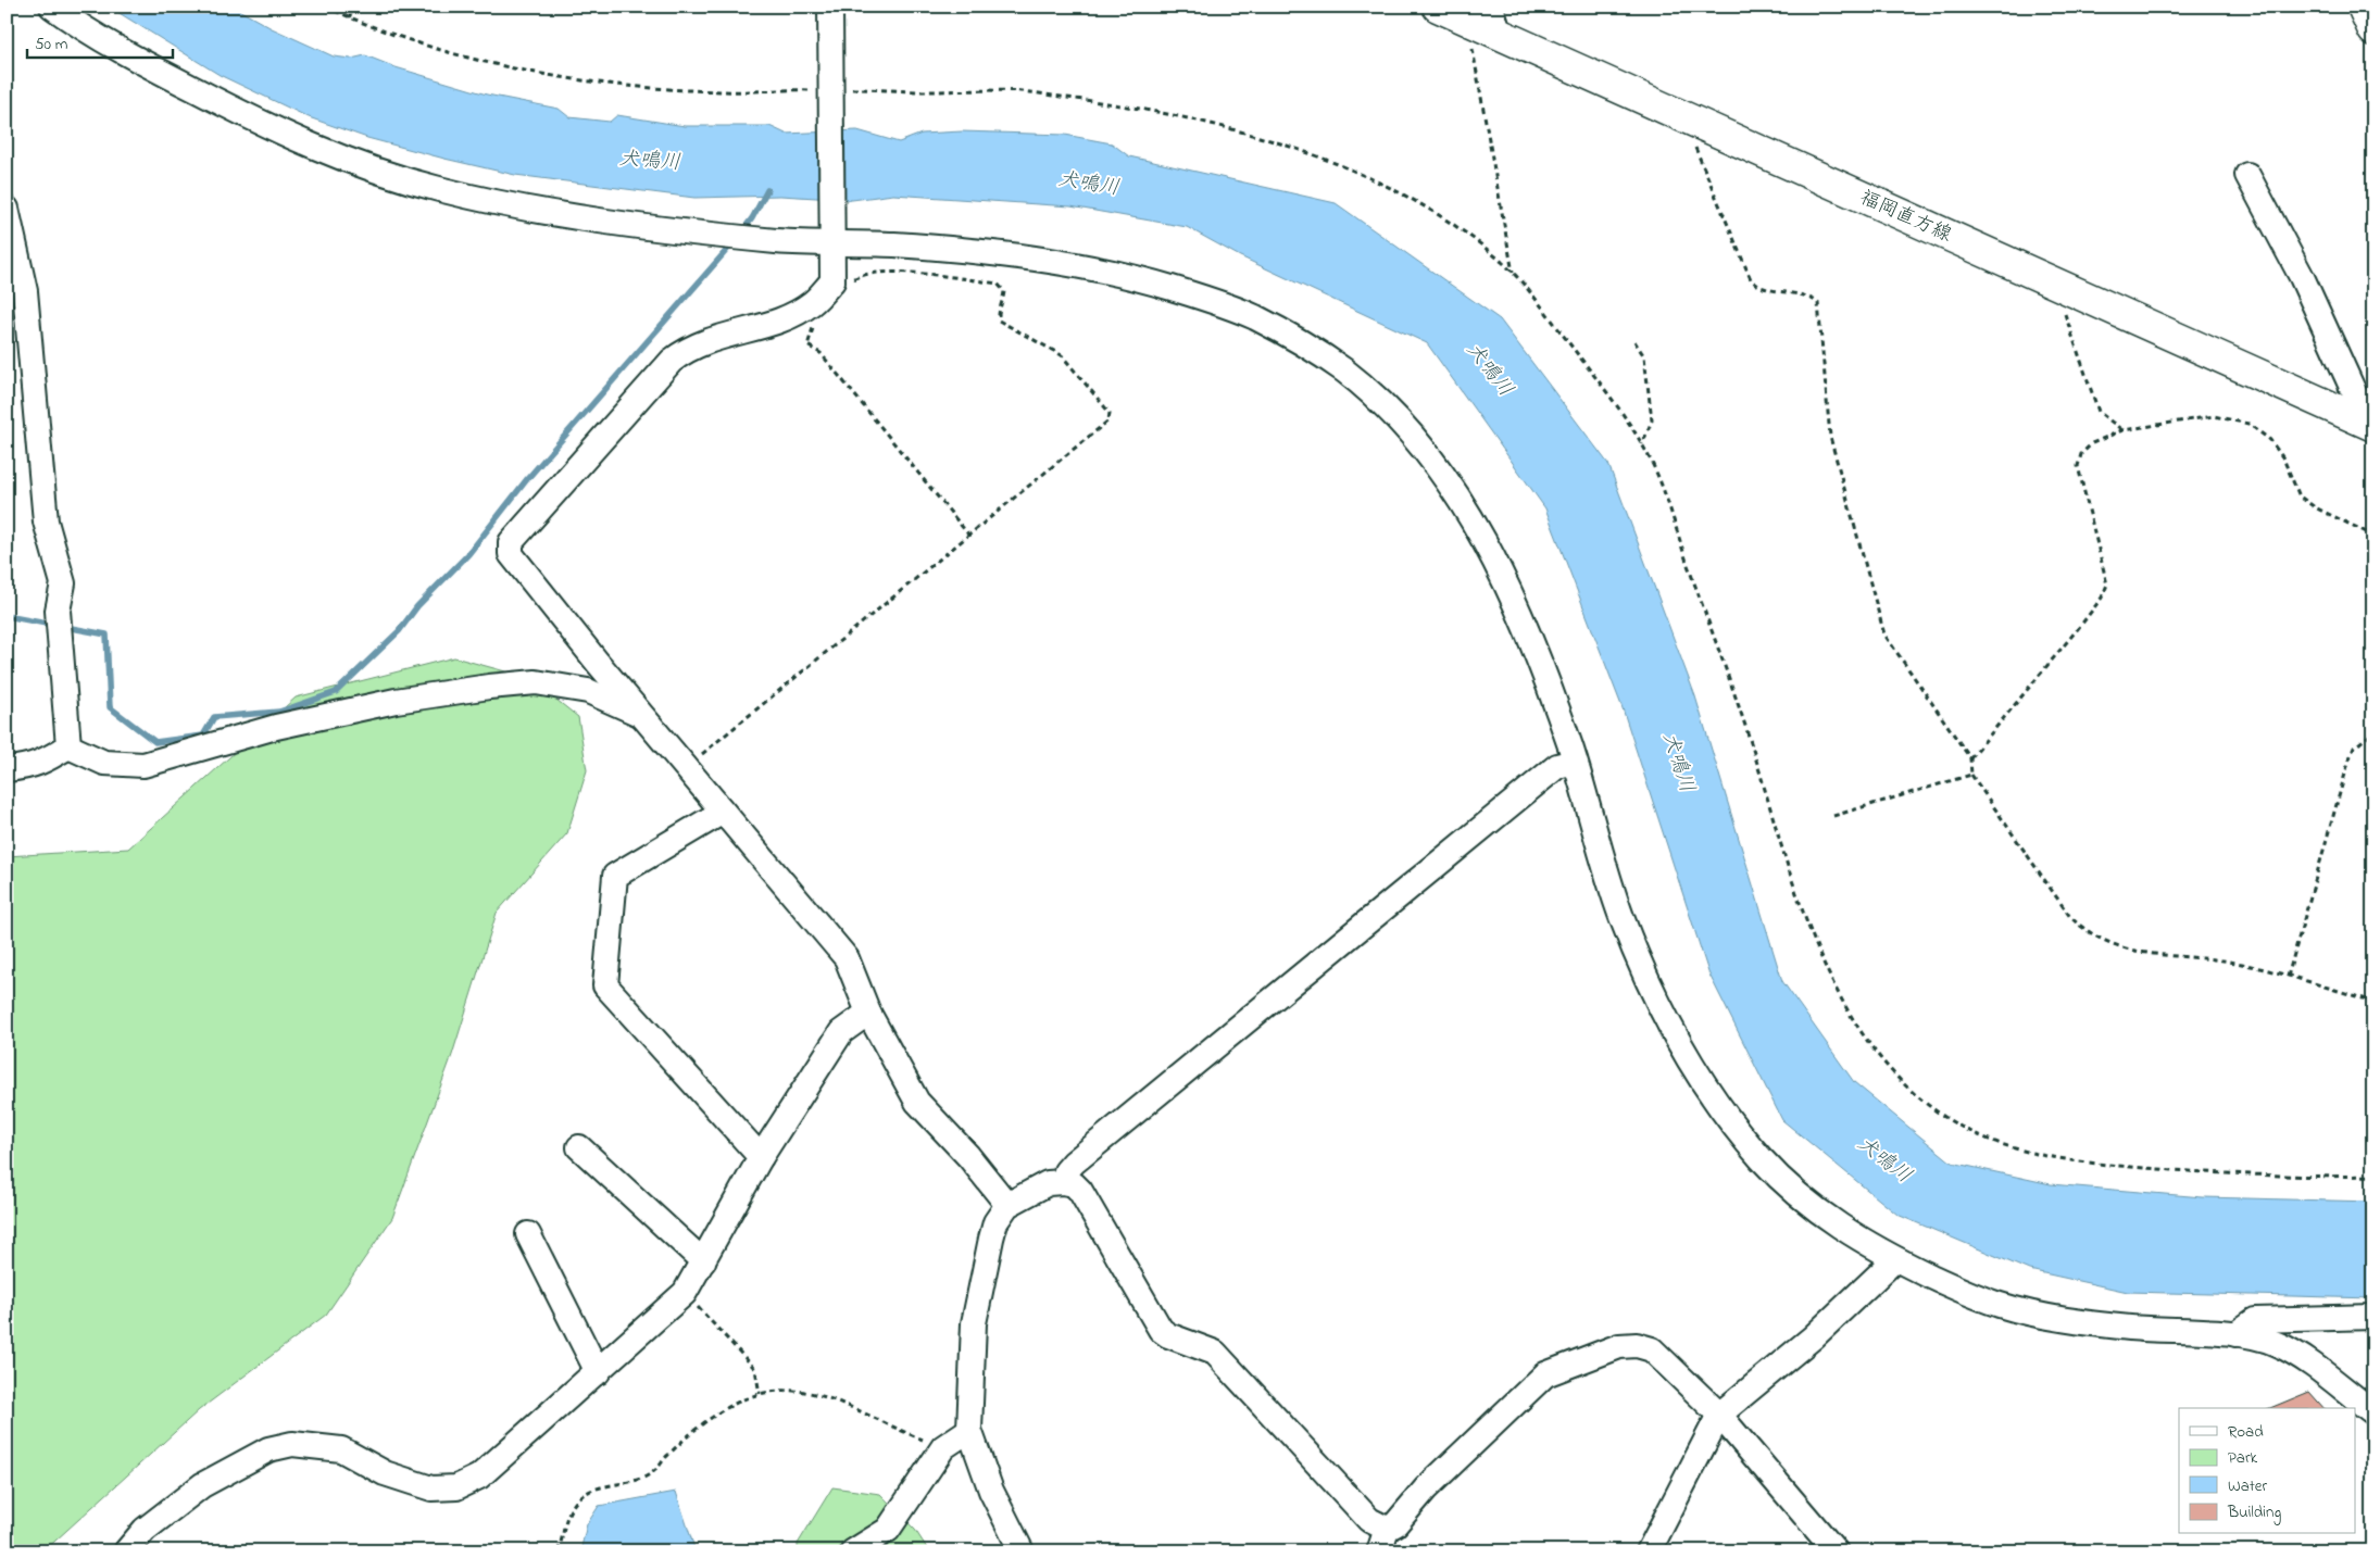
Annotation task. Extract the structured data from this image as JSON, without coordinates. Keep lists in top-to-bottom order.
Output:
{
  "streets": {
    "main road": ["福岡直方線"]
  },
  "water": ["犬鳴川"],
  "legend": [
    "Road",
    "Park",
    "Water",
    "Building"
  ],
  "scale_bar": "50 m"
}
